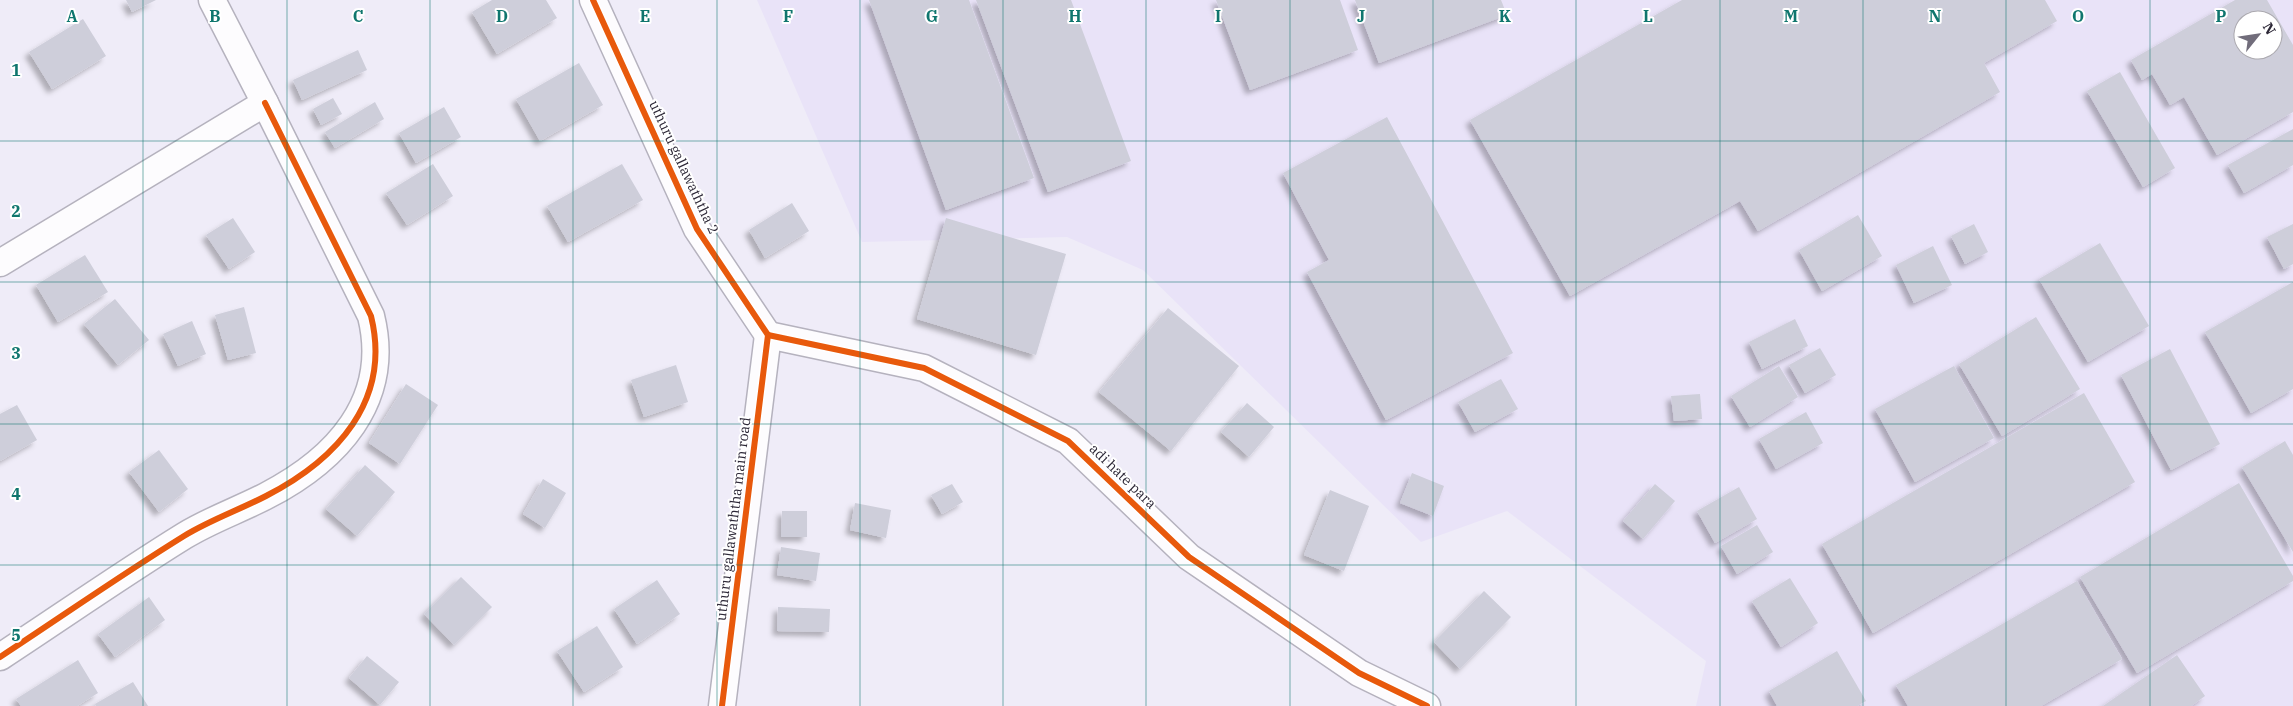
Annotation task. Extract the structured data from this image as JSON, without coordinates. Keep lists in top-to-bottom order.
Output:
{
  "streets": {
    "street": ["uthuru gallawaththa 2", "adi hate para", "uthuru gallawaththa main road"]
  },
  "crossings": [
    ["uthuru gallawaththa 2", "adi hate para"],
    ["uthuru gallawaththa 2", "uthuru gallawaththa main road"],
    ["adi hate para", "uthuru gallawaththa main road"]
  ],
  "north": "top right",
  "grid": {
    "columns": [
      "A",
      "B",
      "C",
      "D",
      "E",
      "F",
      "G",
      "H",
      "I",
      "J",
      "K",
      "L",
      "M",
      "N",
      "O",
      "P"
    ],
    "rows": [
      "1",
      "2",
      "3",
      "4",
      "5"
    ]
  }
}
